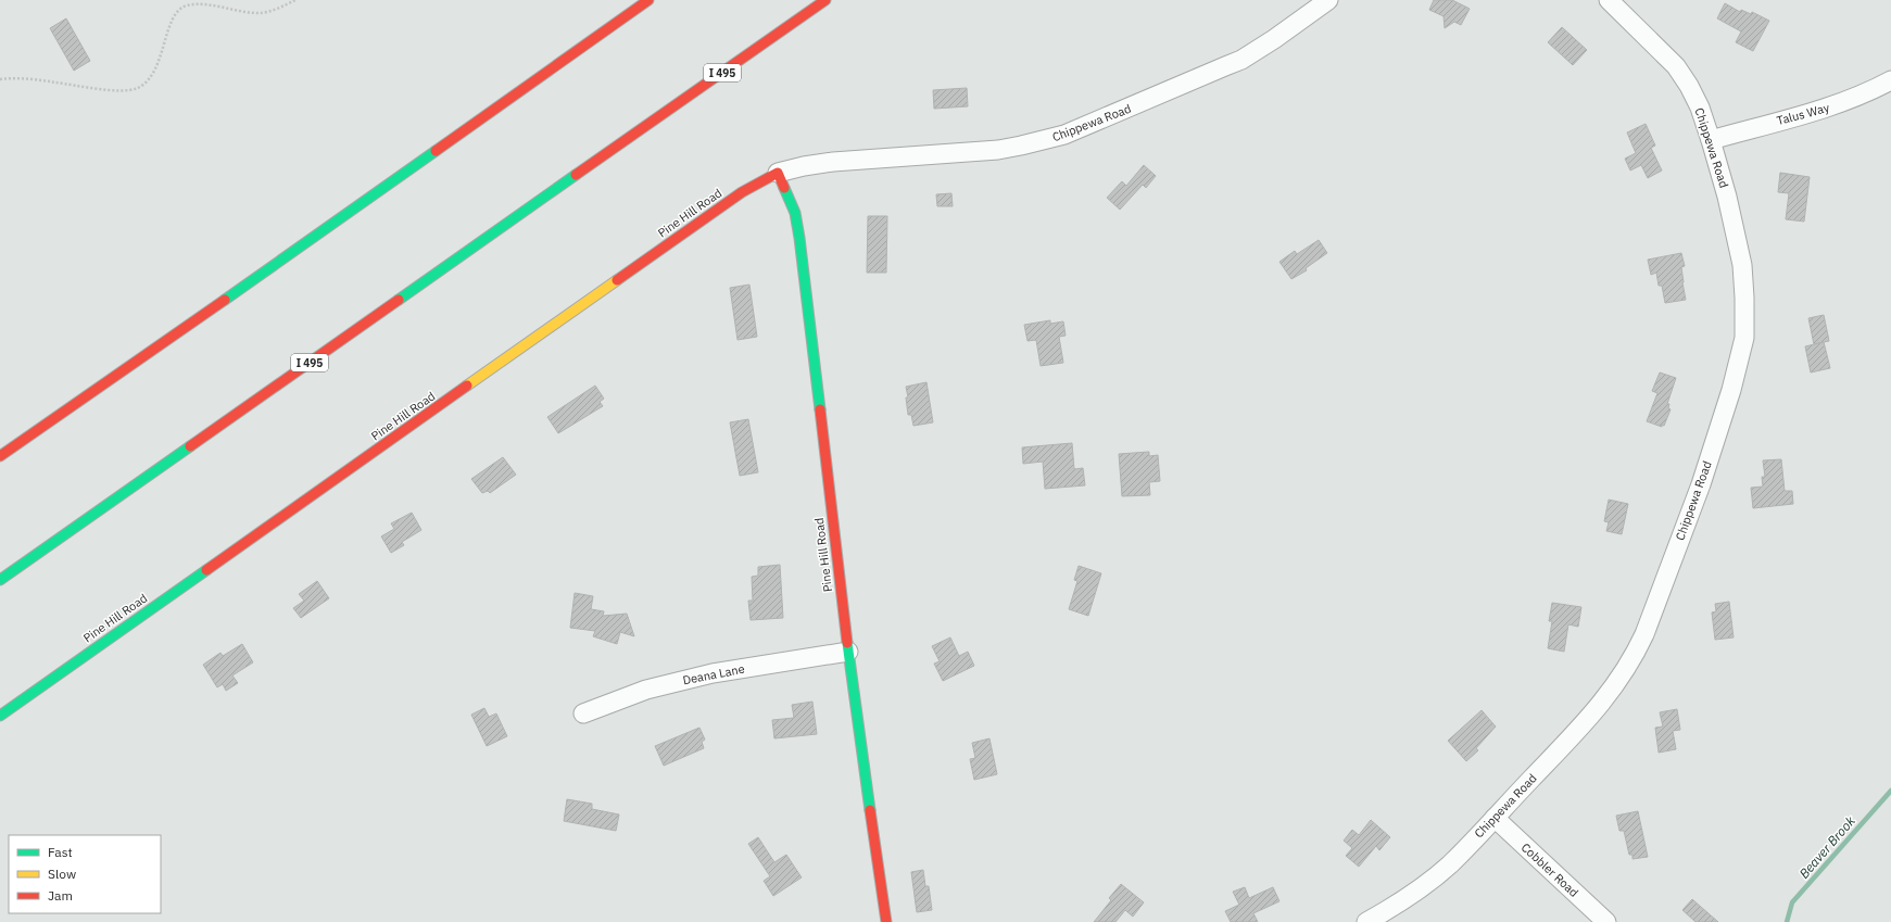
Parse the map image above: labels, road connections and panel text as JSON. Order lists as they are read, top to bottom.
{
  "streets": {
    "main road": ["I 495", "Pine Hill Road"],
    "street": [
      "Talus Way",
      "Chippewa Road",
      "Deana Lane",
      "Cobbler Road"
    ]
  },
  "crossings": [
    ["Talus Way", "Chippewa Road"],
    ["Chippewa Road", "Pine Hill Road"],
    ["Chippewa Road", "Cobbler Road"],
    ["Pine Hill Road", "Deana Lane"]
  ],
  "water": ["Beaver Brook"],
  "legend": ["Fast", "Slow", "Jam"]
}
